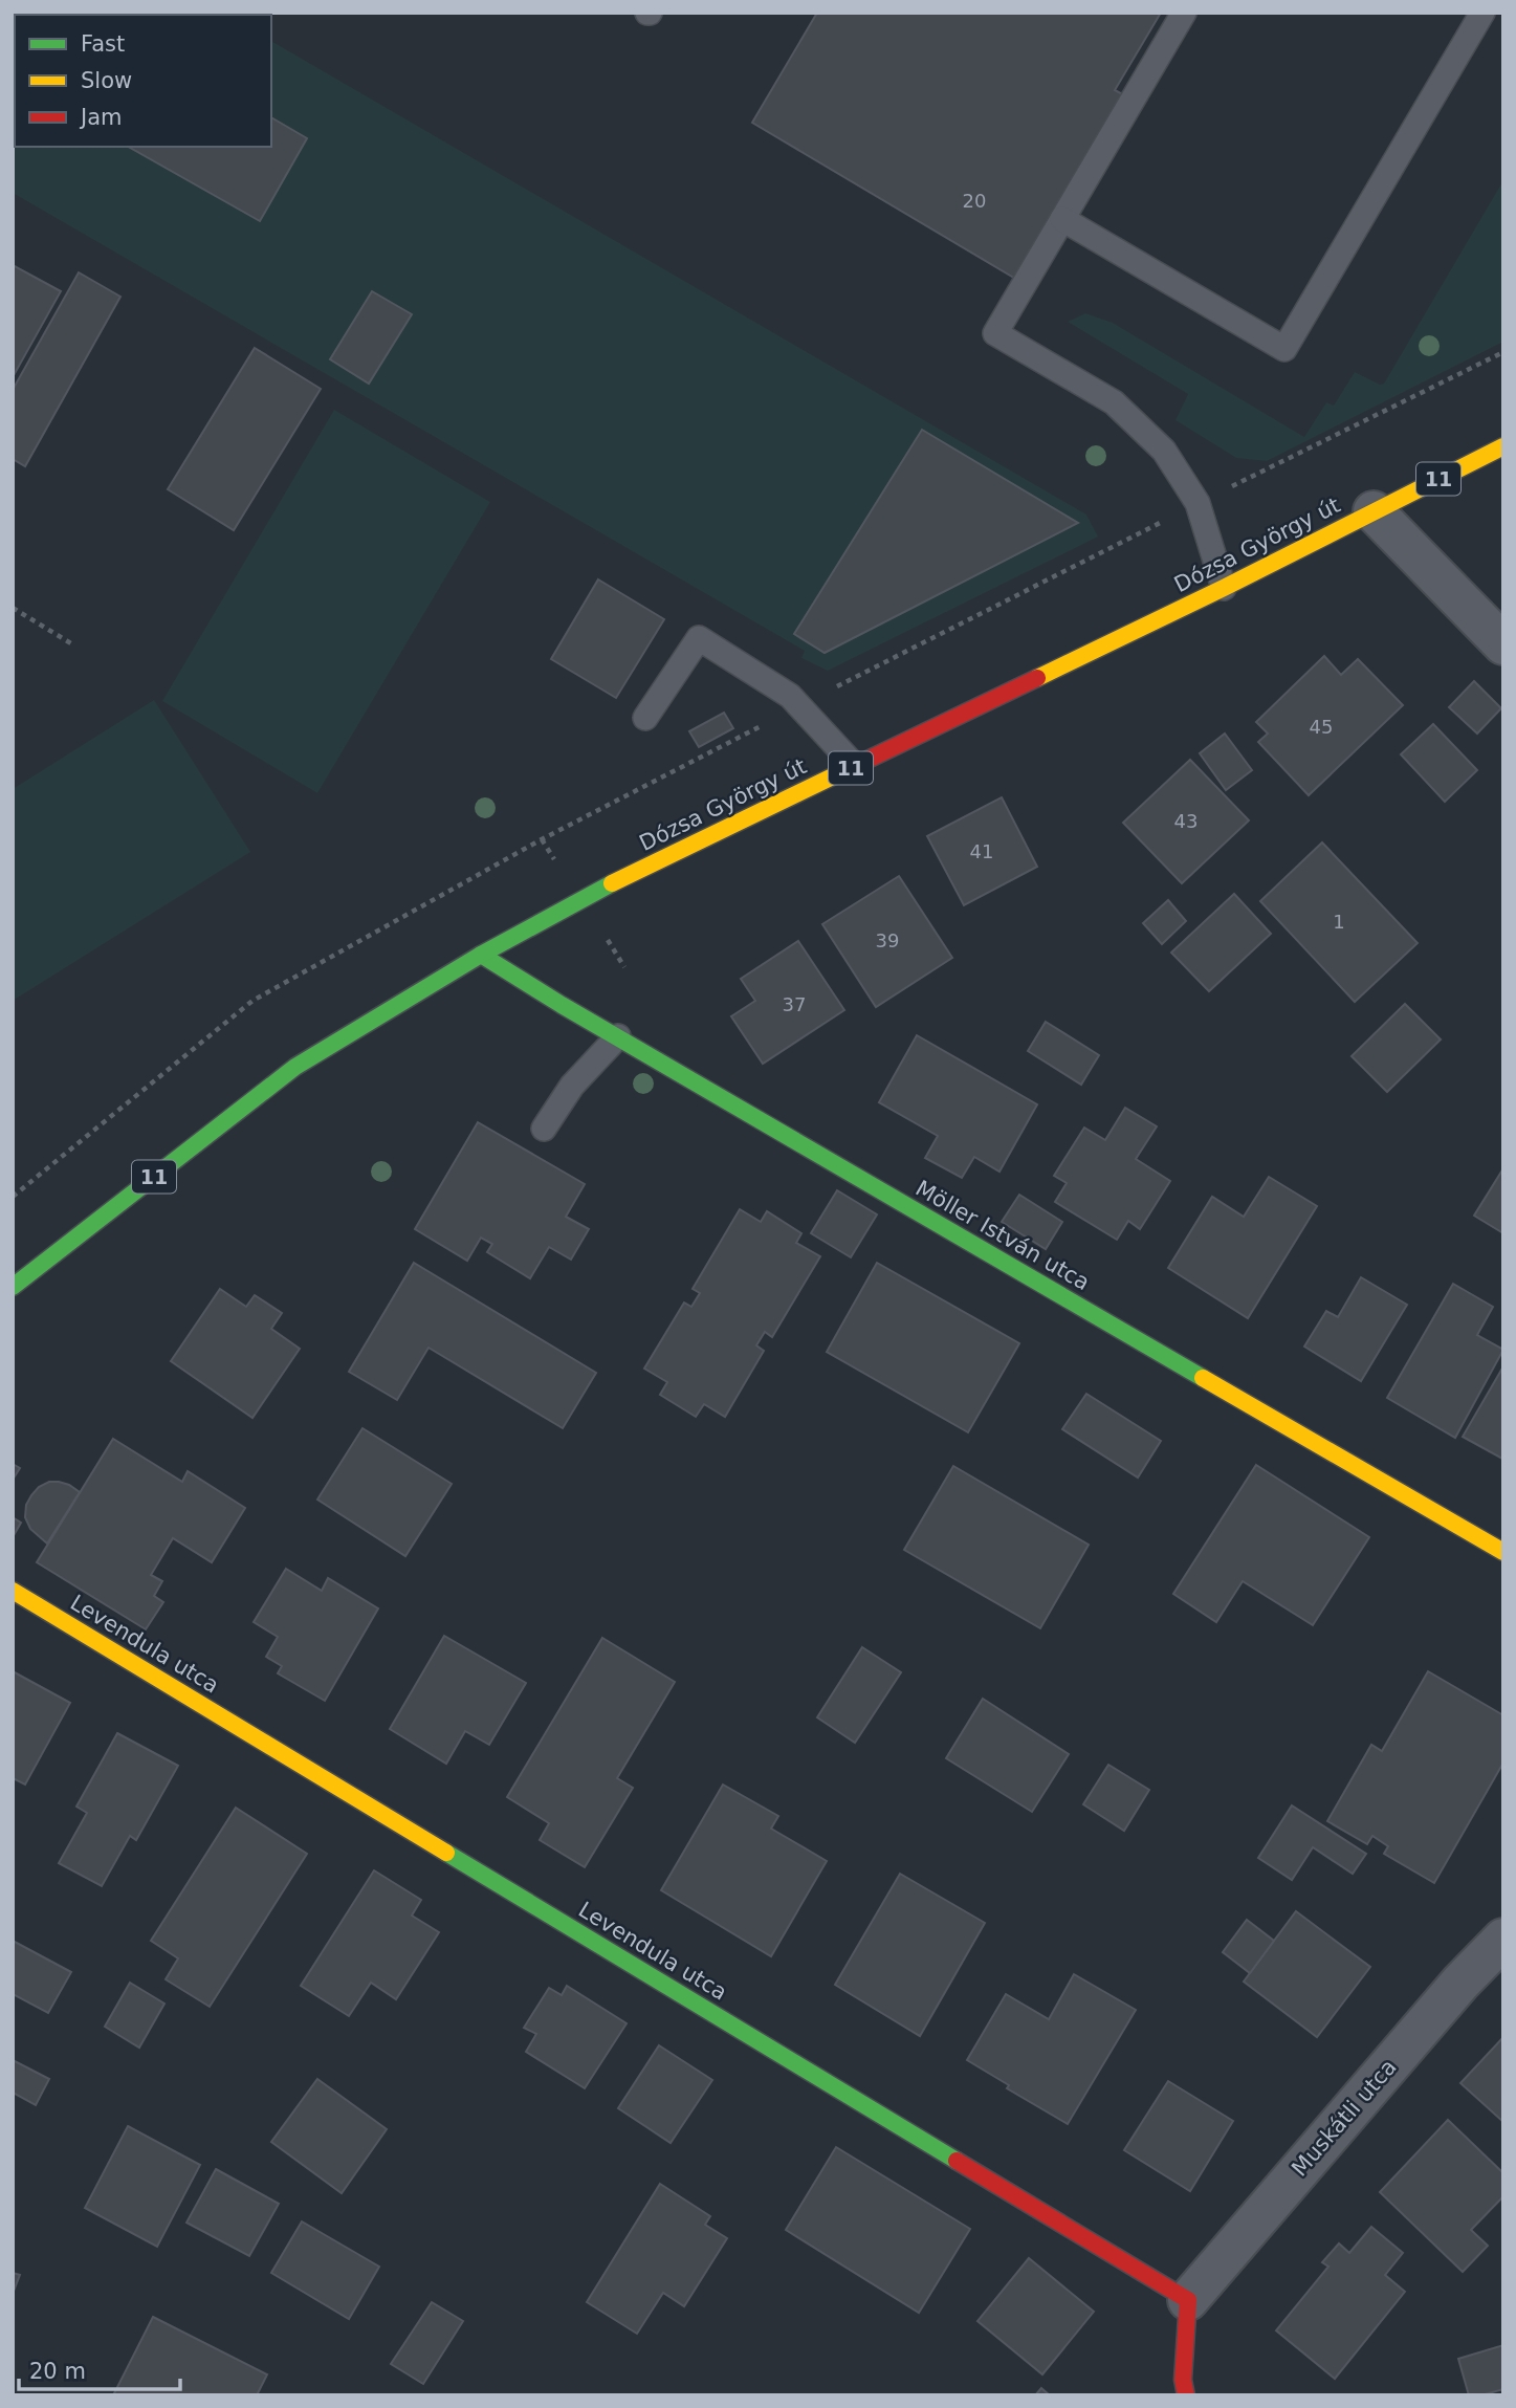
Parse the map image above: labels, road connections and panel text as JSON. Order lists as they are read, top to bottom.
{
  "streets": {
    "street": [
      "11",
      "Dózsa György út",
      "Möller István utca",
      "Levendula utca",
      "Muskátli utca"
    ]
  },
  "crossings": [
    ["Dózsa György út", "Möller István utca"],
    ["Levendula utca", "Muskátli utca"]
  ],
  "house_numbers": [
    "20",
    "45",
    "43",
    "41",
    "1",
    "39",
    "37"
  ],
  "legend": ["Fast", "Slow", "Jam"],
  "scale_bar": "20 m"
}
